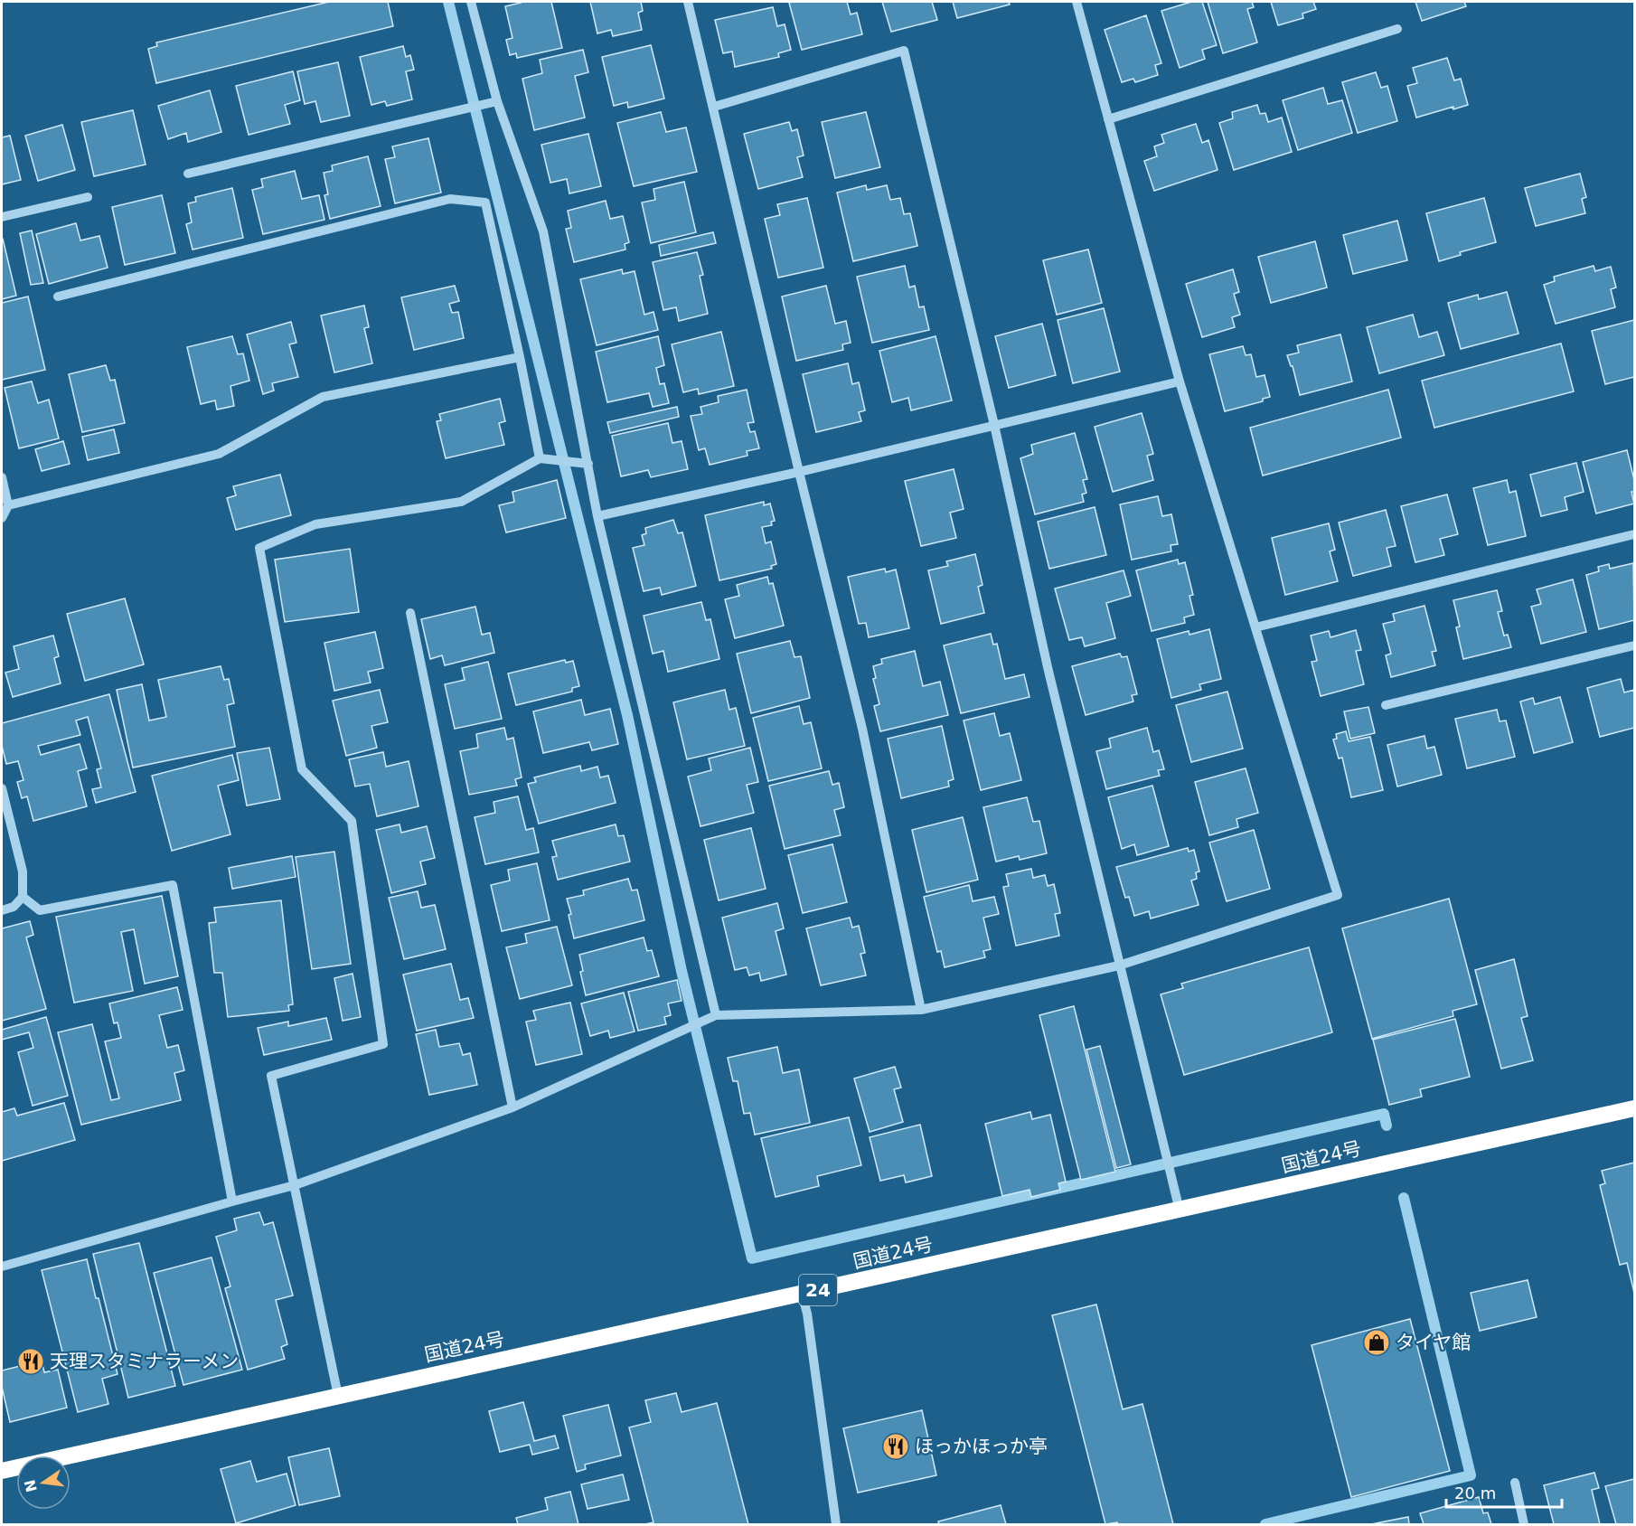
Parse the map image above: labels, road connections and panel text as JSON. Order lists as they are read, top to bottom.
{
  "streets": {
    "highway": ["国道24号", "24"]
  },
  "places": {
    "shop": ["タイヤ館"],
    "restaurant": ["天理スタミナラーメン", "ほっかほっか亭"]
  },
  "scale_bar": "20 m",
  "north": "left"
}
